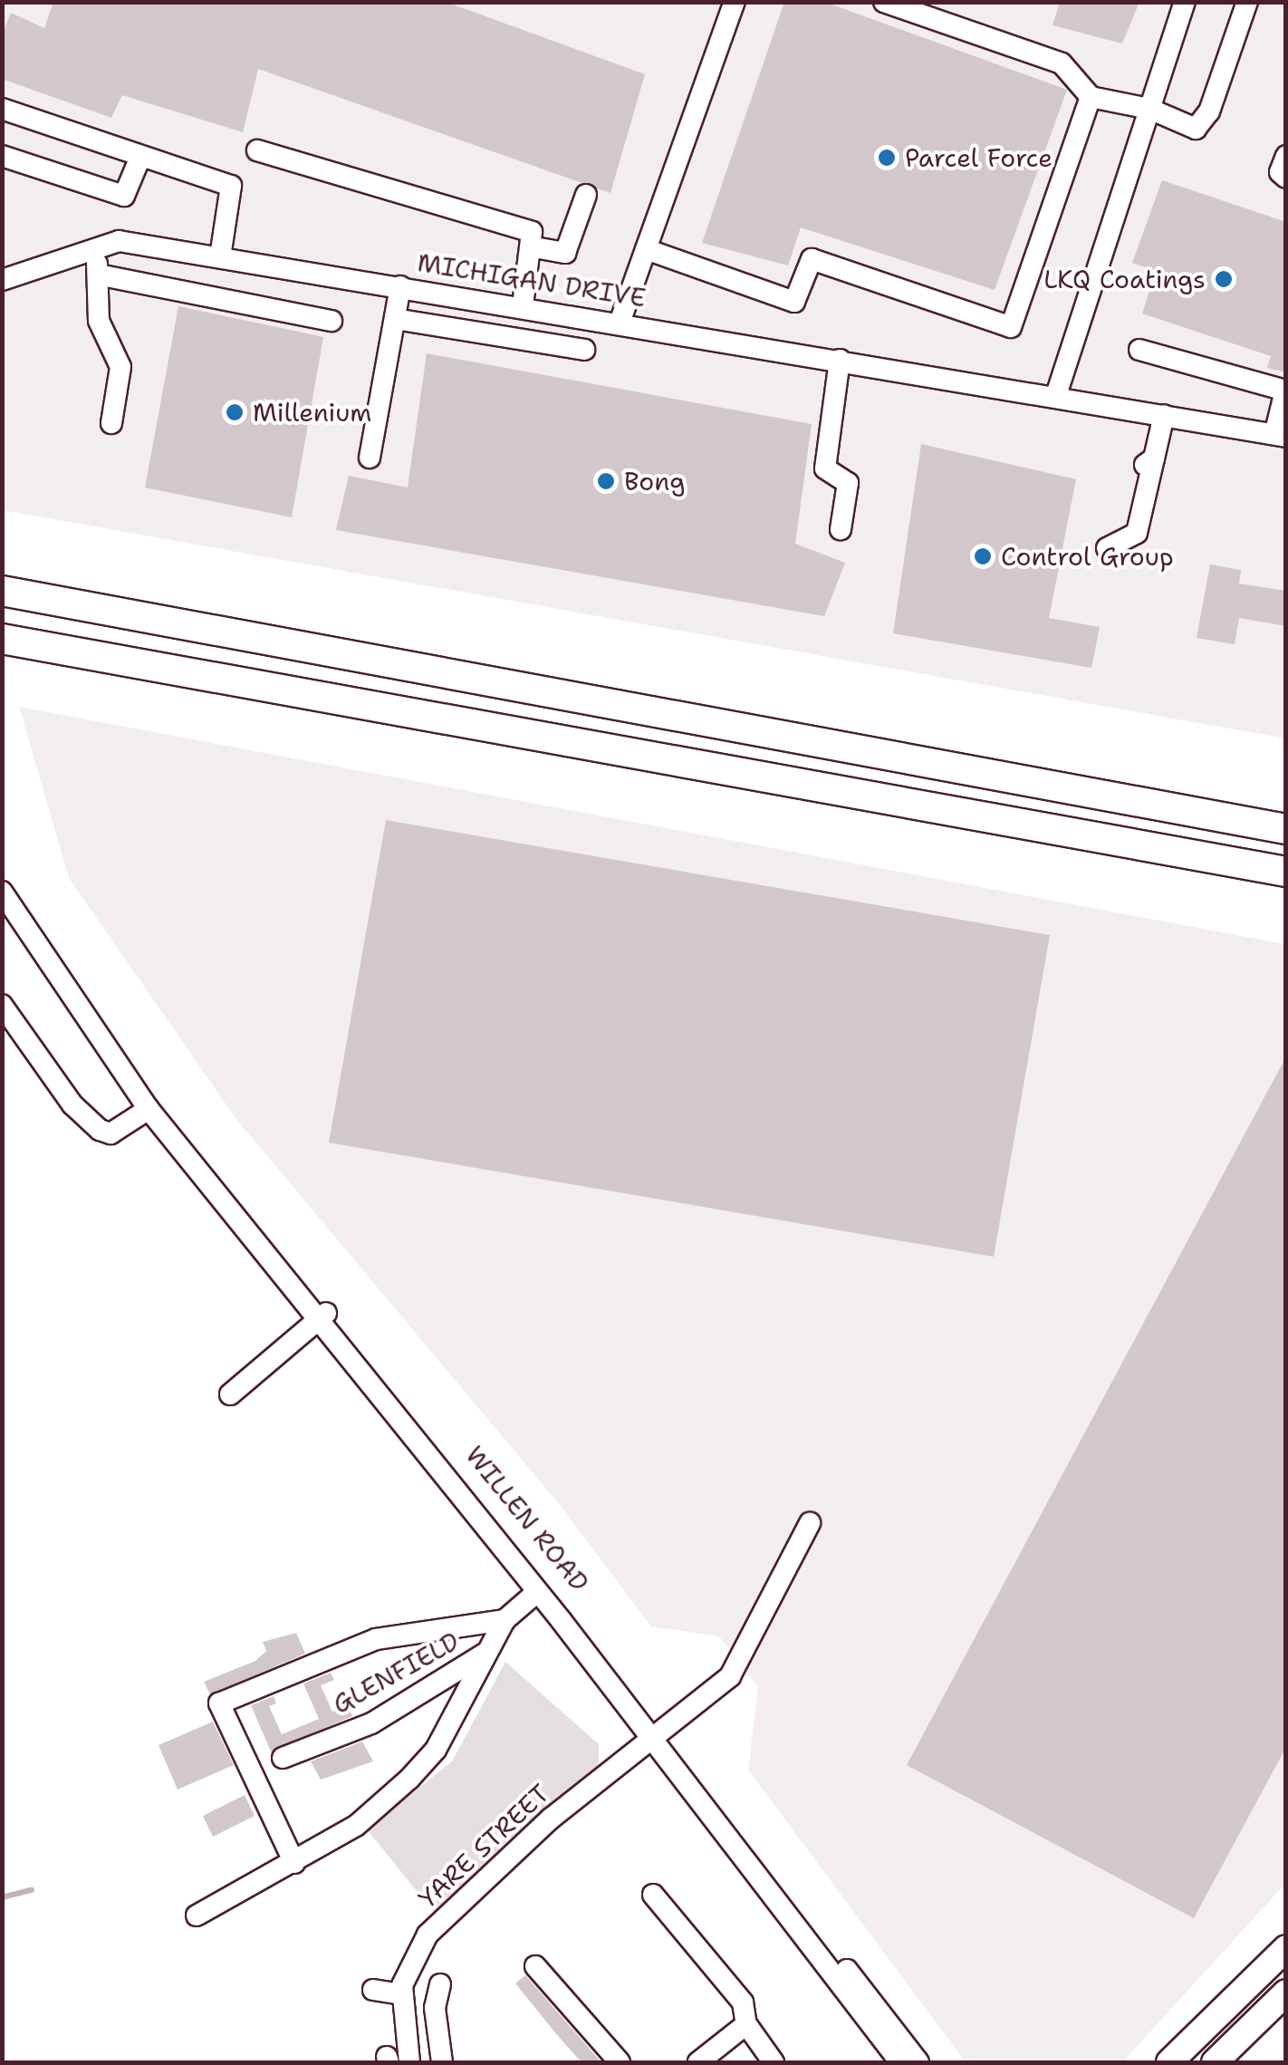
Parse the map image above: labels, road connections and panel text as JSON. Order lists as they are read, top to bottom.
{
  "streets": {
    "street": [
      "MICHIGAN DRIVE",
      "WILLEN ROAD",
      "GLENFIELD",
      "YARE STREET"
    ]
  },
  "crossings": [
    ["WILLEN ROAD", "YARE STREET"]
  ],
  "places": [
    "Parcel Force",
    "LKQ Coatings",
    "Millenium",
    "Bong",
    "Control Group"
  ]
}
